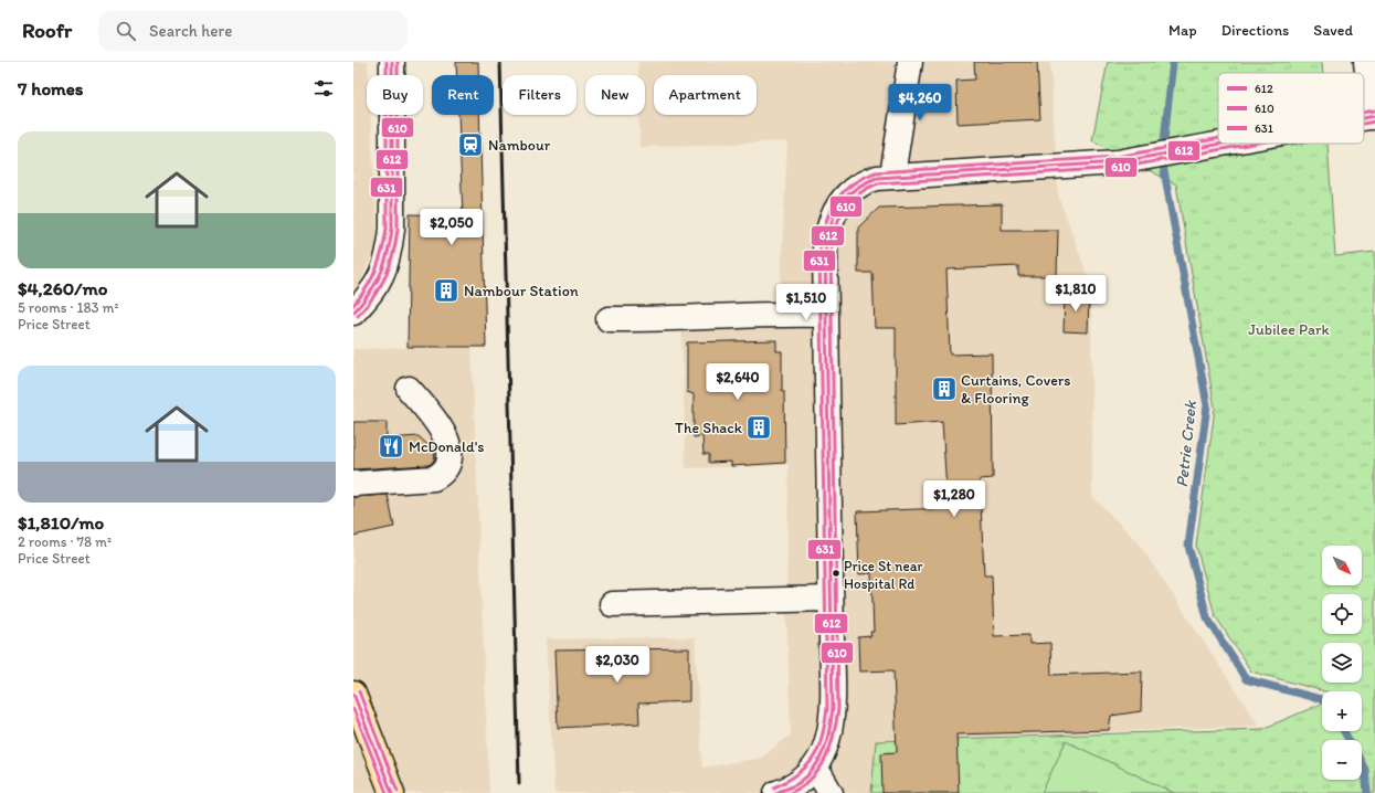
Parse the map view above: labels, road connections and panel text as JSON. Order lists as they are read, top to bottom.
{
  "water": ["Petrie Creek"],
  "parks": ["Jubilee Park"],
  "places": {
    "station": ["Nambour"],
    "building": ["Nambour Station", "Curtains, Covers & Flooring", "The Shack"],
    "restaurant": ["McDonald's"],
    "other": ["Price St near Hospital Rd"]
  },
  "lines": ["transit line 612", "transit line 610", "transit line 631"],
  "legend": ["612", "610", "631"],
  "north": "bottom right",
  "page": {
    "header": "Roofr",
    "search": "Search here",
    "nav": ["Map", "Directions", "Saved"],
    "heading": "7 homes",
    "chip": [
      "Buy",
      "Rent",
      "Filters",
      "New",
      "Apartment"
    ],
    "price": [
      "$4,260",
      "$2,050",
      "$1,810",
      "$1,510",
      "$2,640",
      "$1,280",
      "$2,030"
    ],
    "list": [
      {
        "name": "$4,260/mo",
        "note": "5 rooms · 183 m² · Price Street"
      },
      {
        "name": "$1,810/mo",
        "note": "2 rooms · 78 m² · Price Street"
      }
    ],
    "map_buttons": ["+", "−"]
  }
}
